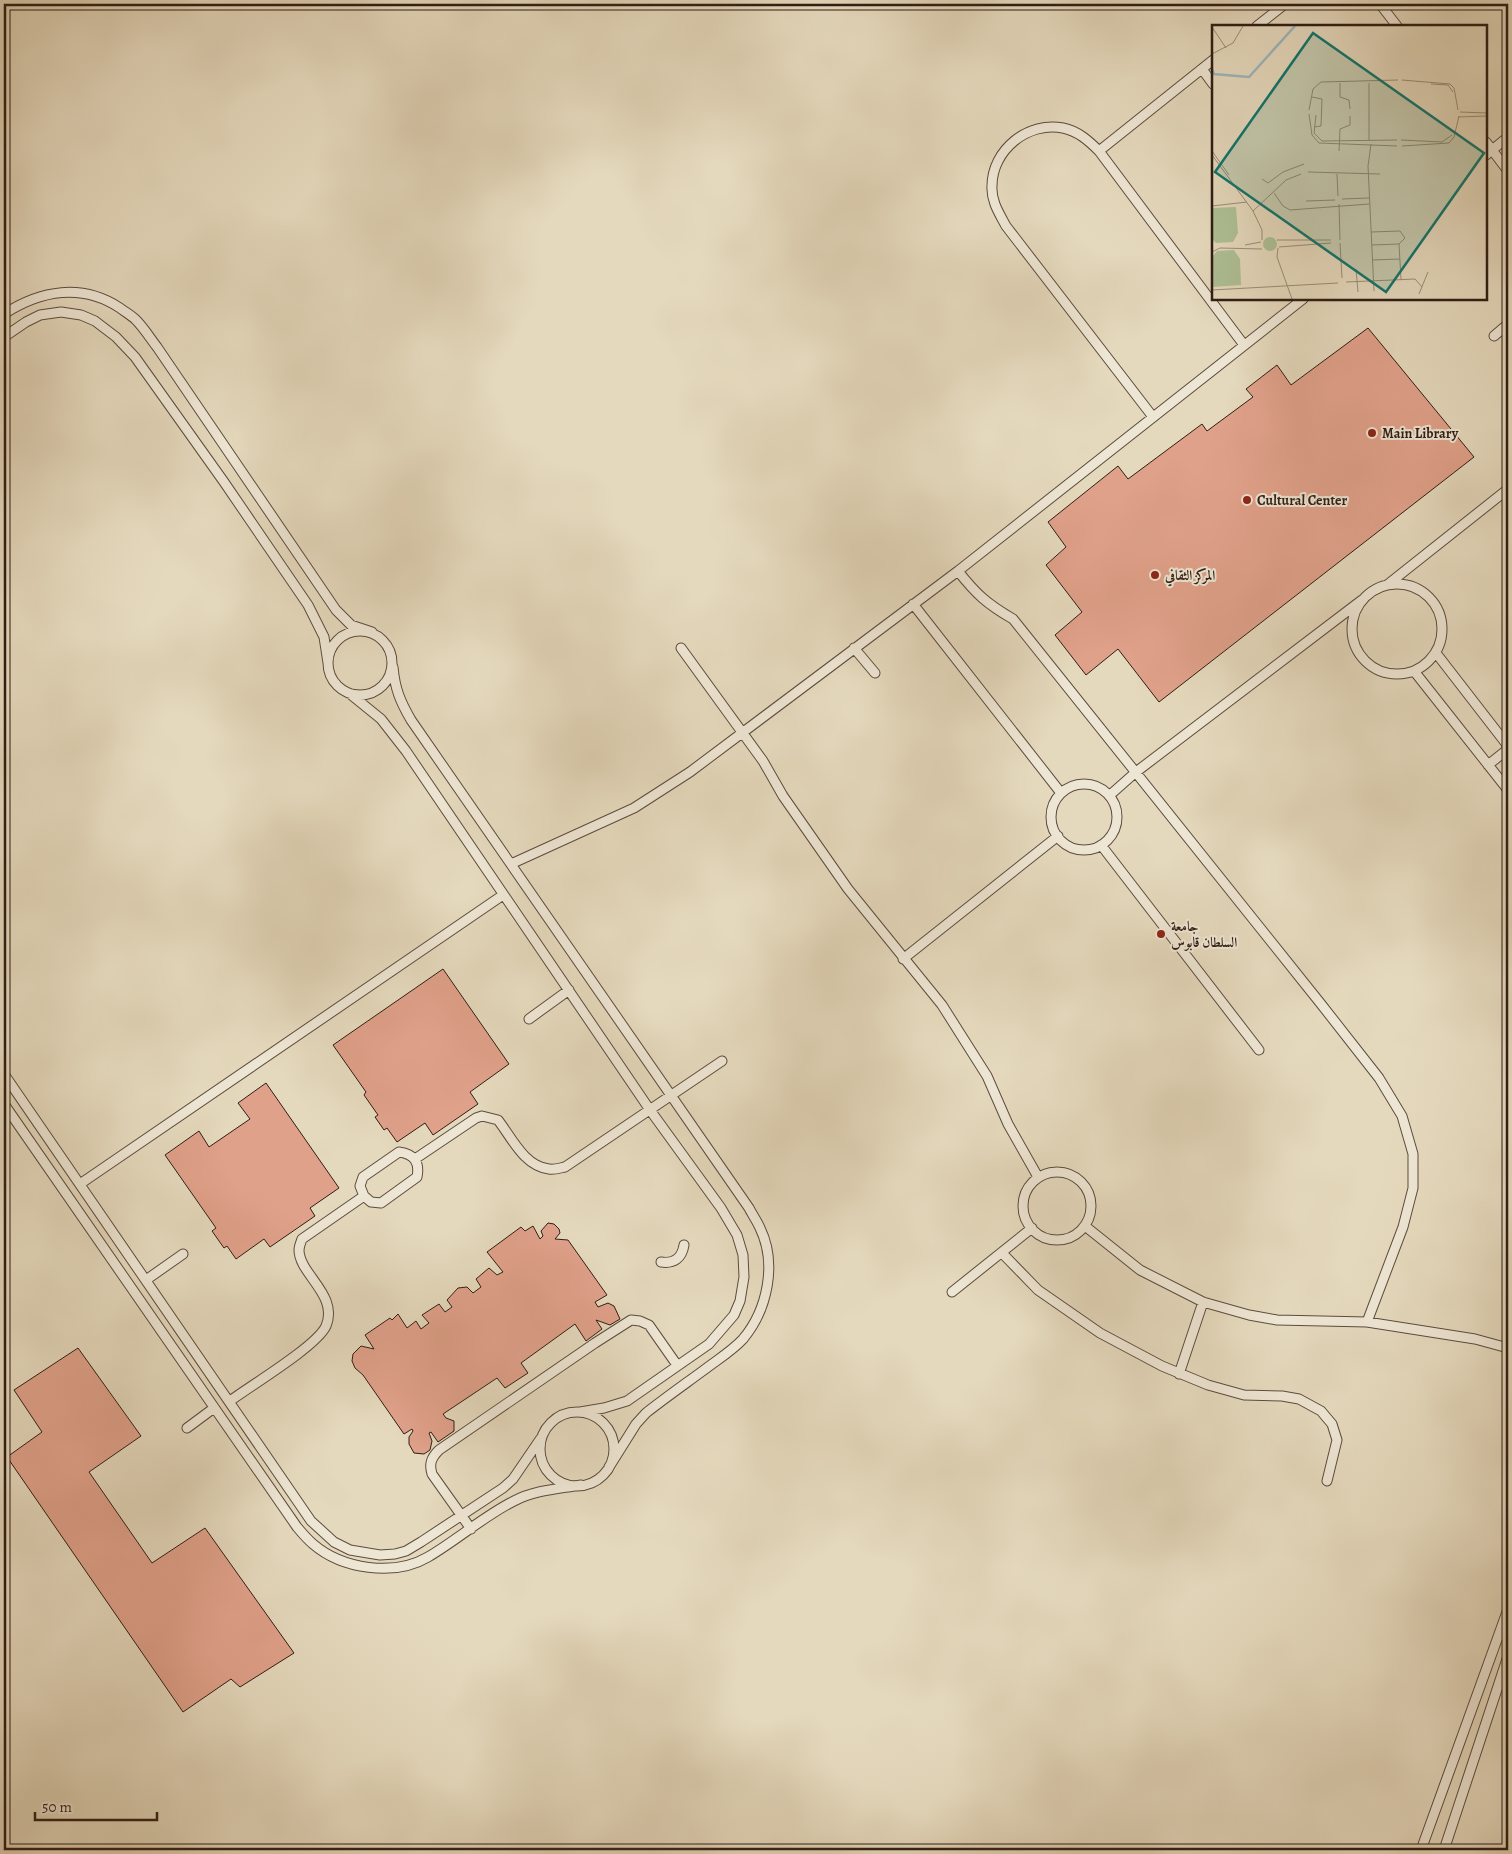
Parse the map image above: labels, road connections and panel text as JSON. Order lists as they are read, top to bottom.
{
  "places": [
    "Main Library",
    "Cultural Center",
    "المركز الثقافي",
    "جامعة السلطان قابوس"
  ],
  "scale_bar": "50 m"
}
